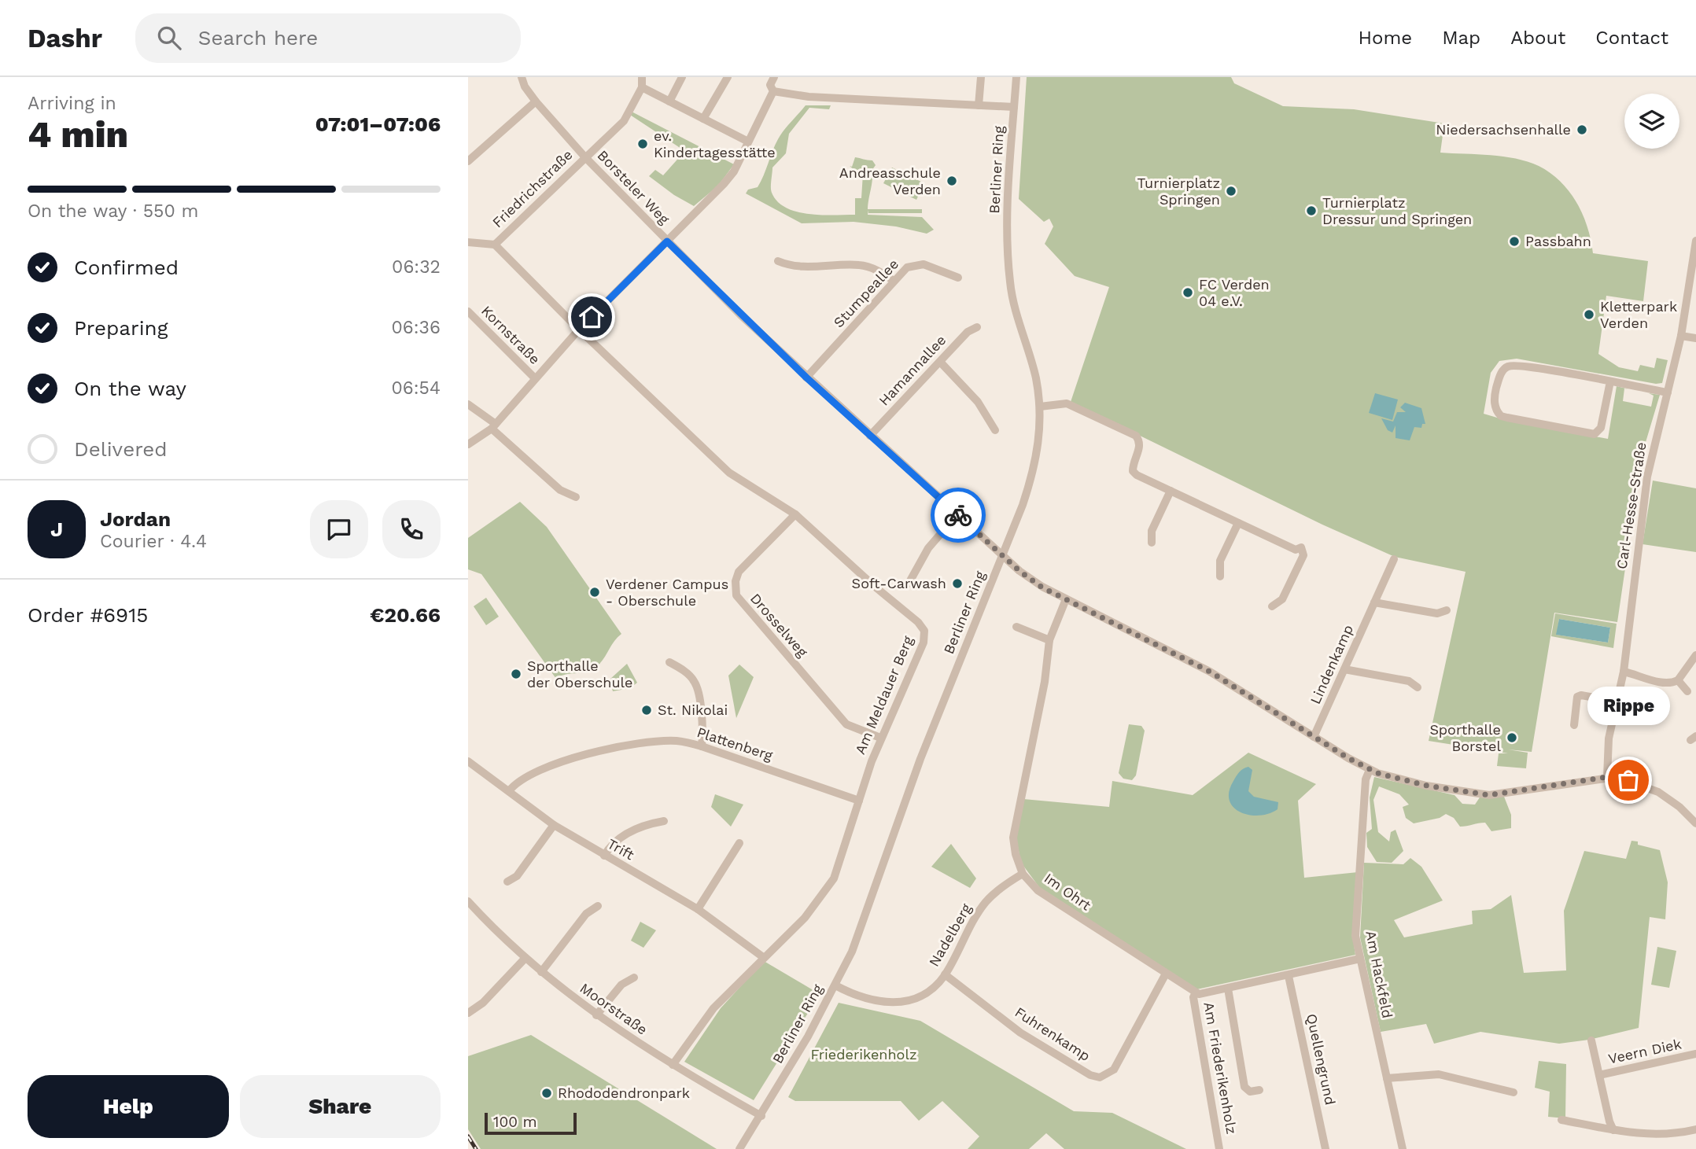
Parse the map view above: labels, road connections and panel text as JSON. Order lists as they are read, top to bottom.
{
  "streets": {
    "street": [
      "Berliner Ring",
      "Borsteler Weg",
      "Friedrichstraße",
      "Stumpeallee",
      "Kornstraße",
      "Hamannallee",
      "Carl-Hesse-Straße",
      "Drosselweg",
      "Lindenkamp",
      "Am Meldauer Berg",
      "Plattenberg",
      "Trift",
      "Im Ohrt",
      "Nadelberg",
      "Am Hackfeld",
      "Moorstraße",
      "Fuhrenkamp",
      "Veern Diek",
      "Quellengrund",
      "Am Friederikenholz"
    ]
  },
  "crossings": [
    ["Berliner Ring", "Borsteler Weg"],
    ["Berliner Ring", "Nadelberg"],
    ["Berliner Ring", "Moorstraße"],
    ["Borsteler Weg", "Friedrichstraße"],
    ["Borsteler Weg", "Stumpeallee"],
    ["Borsteler Weg", "Hamannallee"],
    ["Borsteler Weg", "Carl-Hesse-Straße"],
    ["Borsteler Weg", "Lindenkamp"],
    ["Borsteler Weg", "Im Ohrt"],
    ["Borsteler Weg", "Am Hackfeld"],
    ["Friedrichstraße", "Am Meldauer Berg"],
    ["Drosselweg", "Am Meldauer Berg"],
    ["Am Meldauer Berg", "Plattenberg"],
    ["Am Meldauer Berg", "Trift"],
    ["Am Meldauer Berg", "Moorstraße"],
    ["Plattenberg", "Trift"],
    ["Im Ohrt", "Nadelberg"],
    ["Im Ohrt", "Fuhrenkamp"],
    ["Im Ohrt", "Am Friederikenholz"],
    ["Nadelberg", "Fuhrenkamp"]
  ],
  "parks": ["Friederikenholz"],
  "places": [
    "Niedersachsenhalle",
    "ev. Kindertagesstätte",
    "Andreasschule Verden",
    "Turnierplatz Springen",
    "Turnierplatz Dressur und Springen",
    "Passbahn",
    "FC Verden 04 e.V.",
    "Kletterpark Verden",
    "Soft-Carwash",
    "Verdener Campus - Oberschule",
    "Sporthalle der Oberschule",
    "St. Nikolai",
    "Sporthalle Borstel",
    "Rippe",
    "Rhododendronpark"
  ],
  "scale_bar": "100 m",
  "page": {
    "header": "Dashr",
    "search": "Search here",
    "nav": [
      "Home",
      "Map",
      "About",
      "Contact"
    ],
    "heading": ["4 min", "Arriving in", "07:01–07:06"],
    "panel": [
      "Jordan",
      "Courier · 4.4",
      "Order #6915",
      "€20.66"
    ],
    "bar": "On the way · 550 m",
    "list": [
      ["Confirmed", "06:32"],
      ["Preparing", "06:36"],
      ["On the way", "06:54"],
      "Delivered"
    ],
    "round": "J",
    "bubble": "Rippe",
    "buttons": ["Help", "Share"],
    "scale": "100 m"
  }
}
